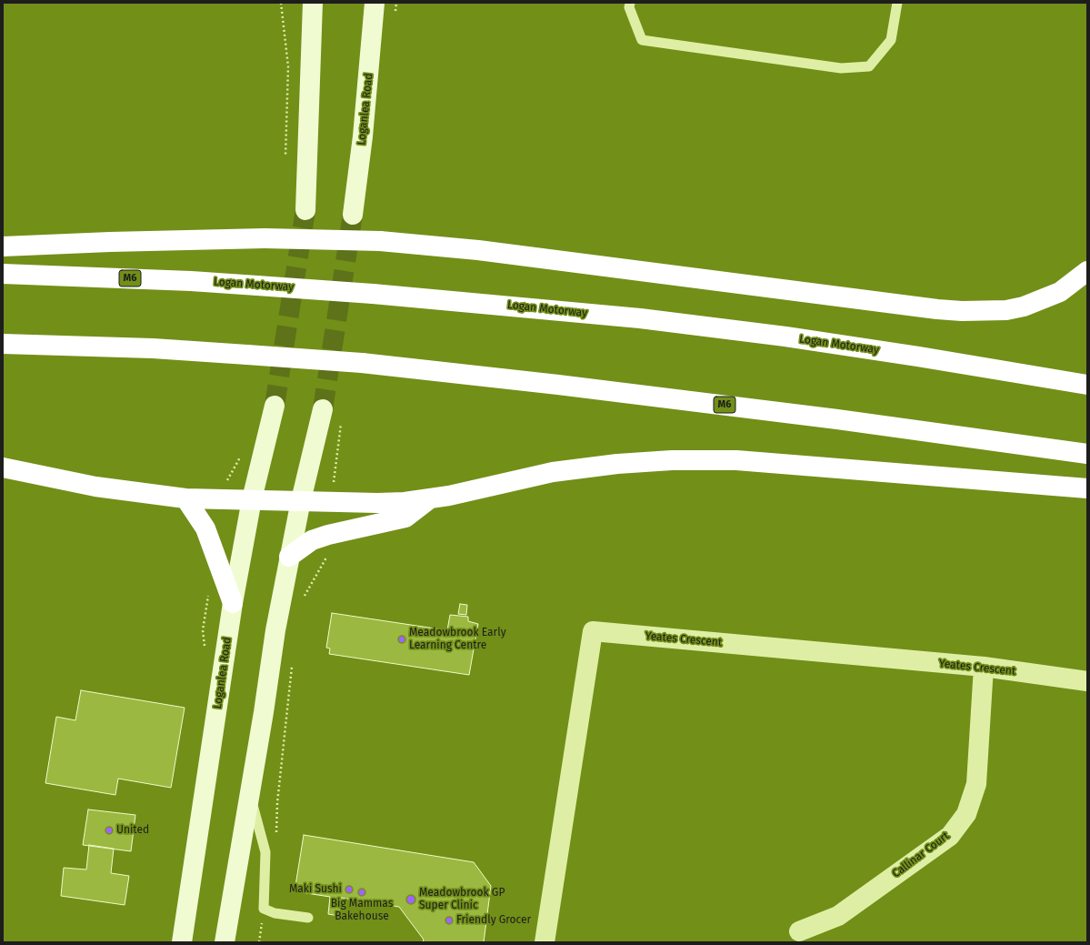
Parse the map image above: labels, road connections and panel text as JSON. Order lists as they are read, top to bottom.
{
  "streets": {
    "highway": ["M6", "Logan Motorway"],
    "main road": ["Loganlea Road"],
    "street": ["Yeates Crescent", "Callinar Court"]
  },
  "crossings": [
    ["Yeates Crescent", "Callinar Court"]
  ],
  "places": [
    "Meadowbrook Early Learning Centre",
    "United",
    "Maki Sushi",
    "Big Mammas Bakehouse",
    "Meadowbrook GP Super Clinic",
    "Friendly Grocer"
  ]
}
